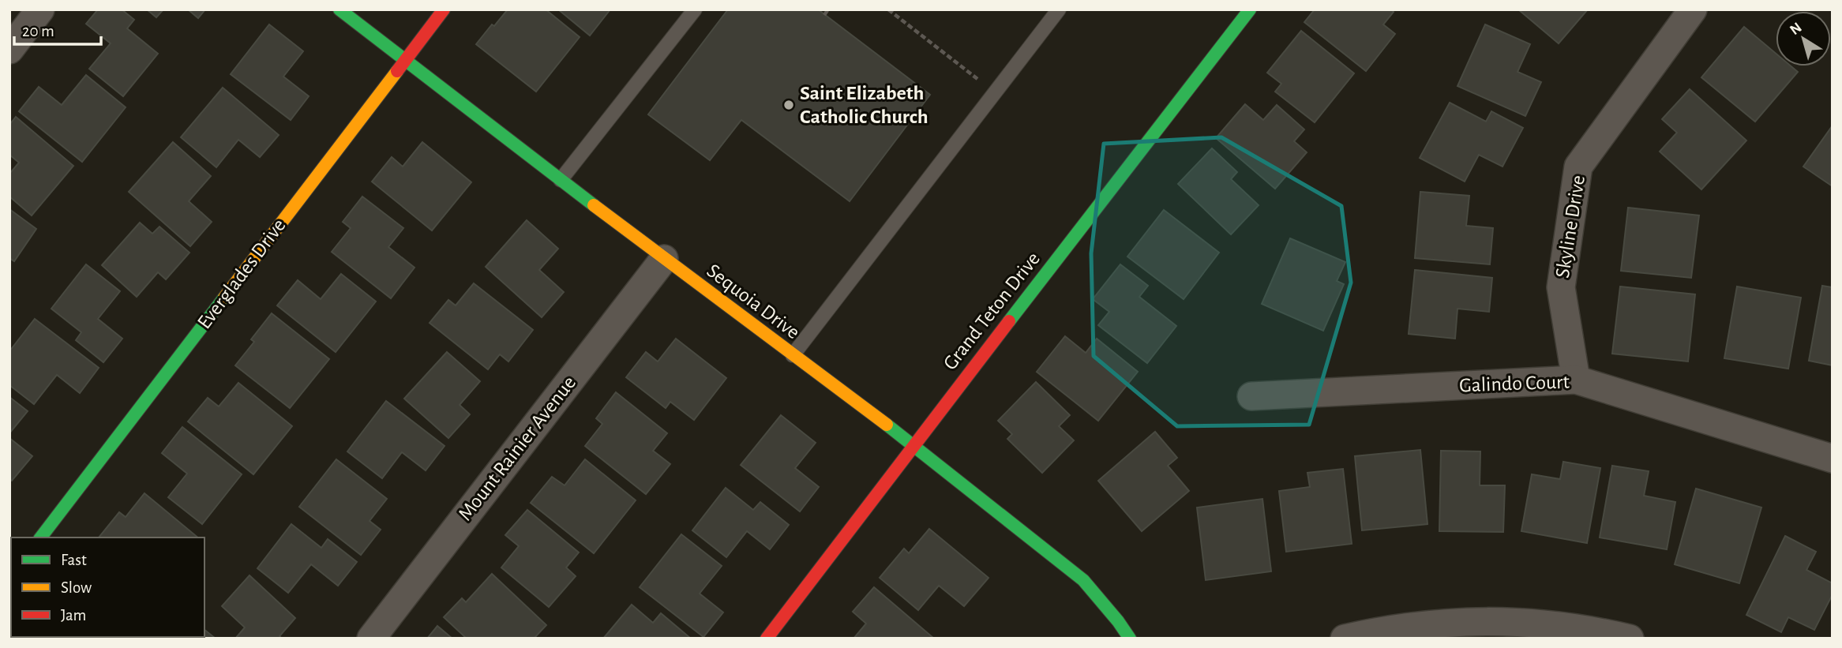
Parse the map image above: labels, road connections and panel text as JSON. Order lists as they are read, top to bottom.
{
  "streets": {
    "street": [
      "Skyline Drive",
      "Everglades Drive",
      "Sequoia Drive",
      "Grand Teton Drive",
      "Galindo Court",
      "Mount Rainier Avenue"
    ]
  },
  "crossings": [
    ["Skyline Drive", "Galindo Court"],
    ["Everglades Drive", "Sequoia Drive"],
    ["Sequoia Drive", "Grand Teton Drive"],
    ["Sequoia Drive", "Mount Rainier Avenue"]
  ],
  "places": ["Saint Elizabeth Catholic Church"],
  "legend": ["Fast", "Slow", "Jam"],
  "scale_bar": "20 m",
  "north": "top left"
}
